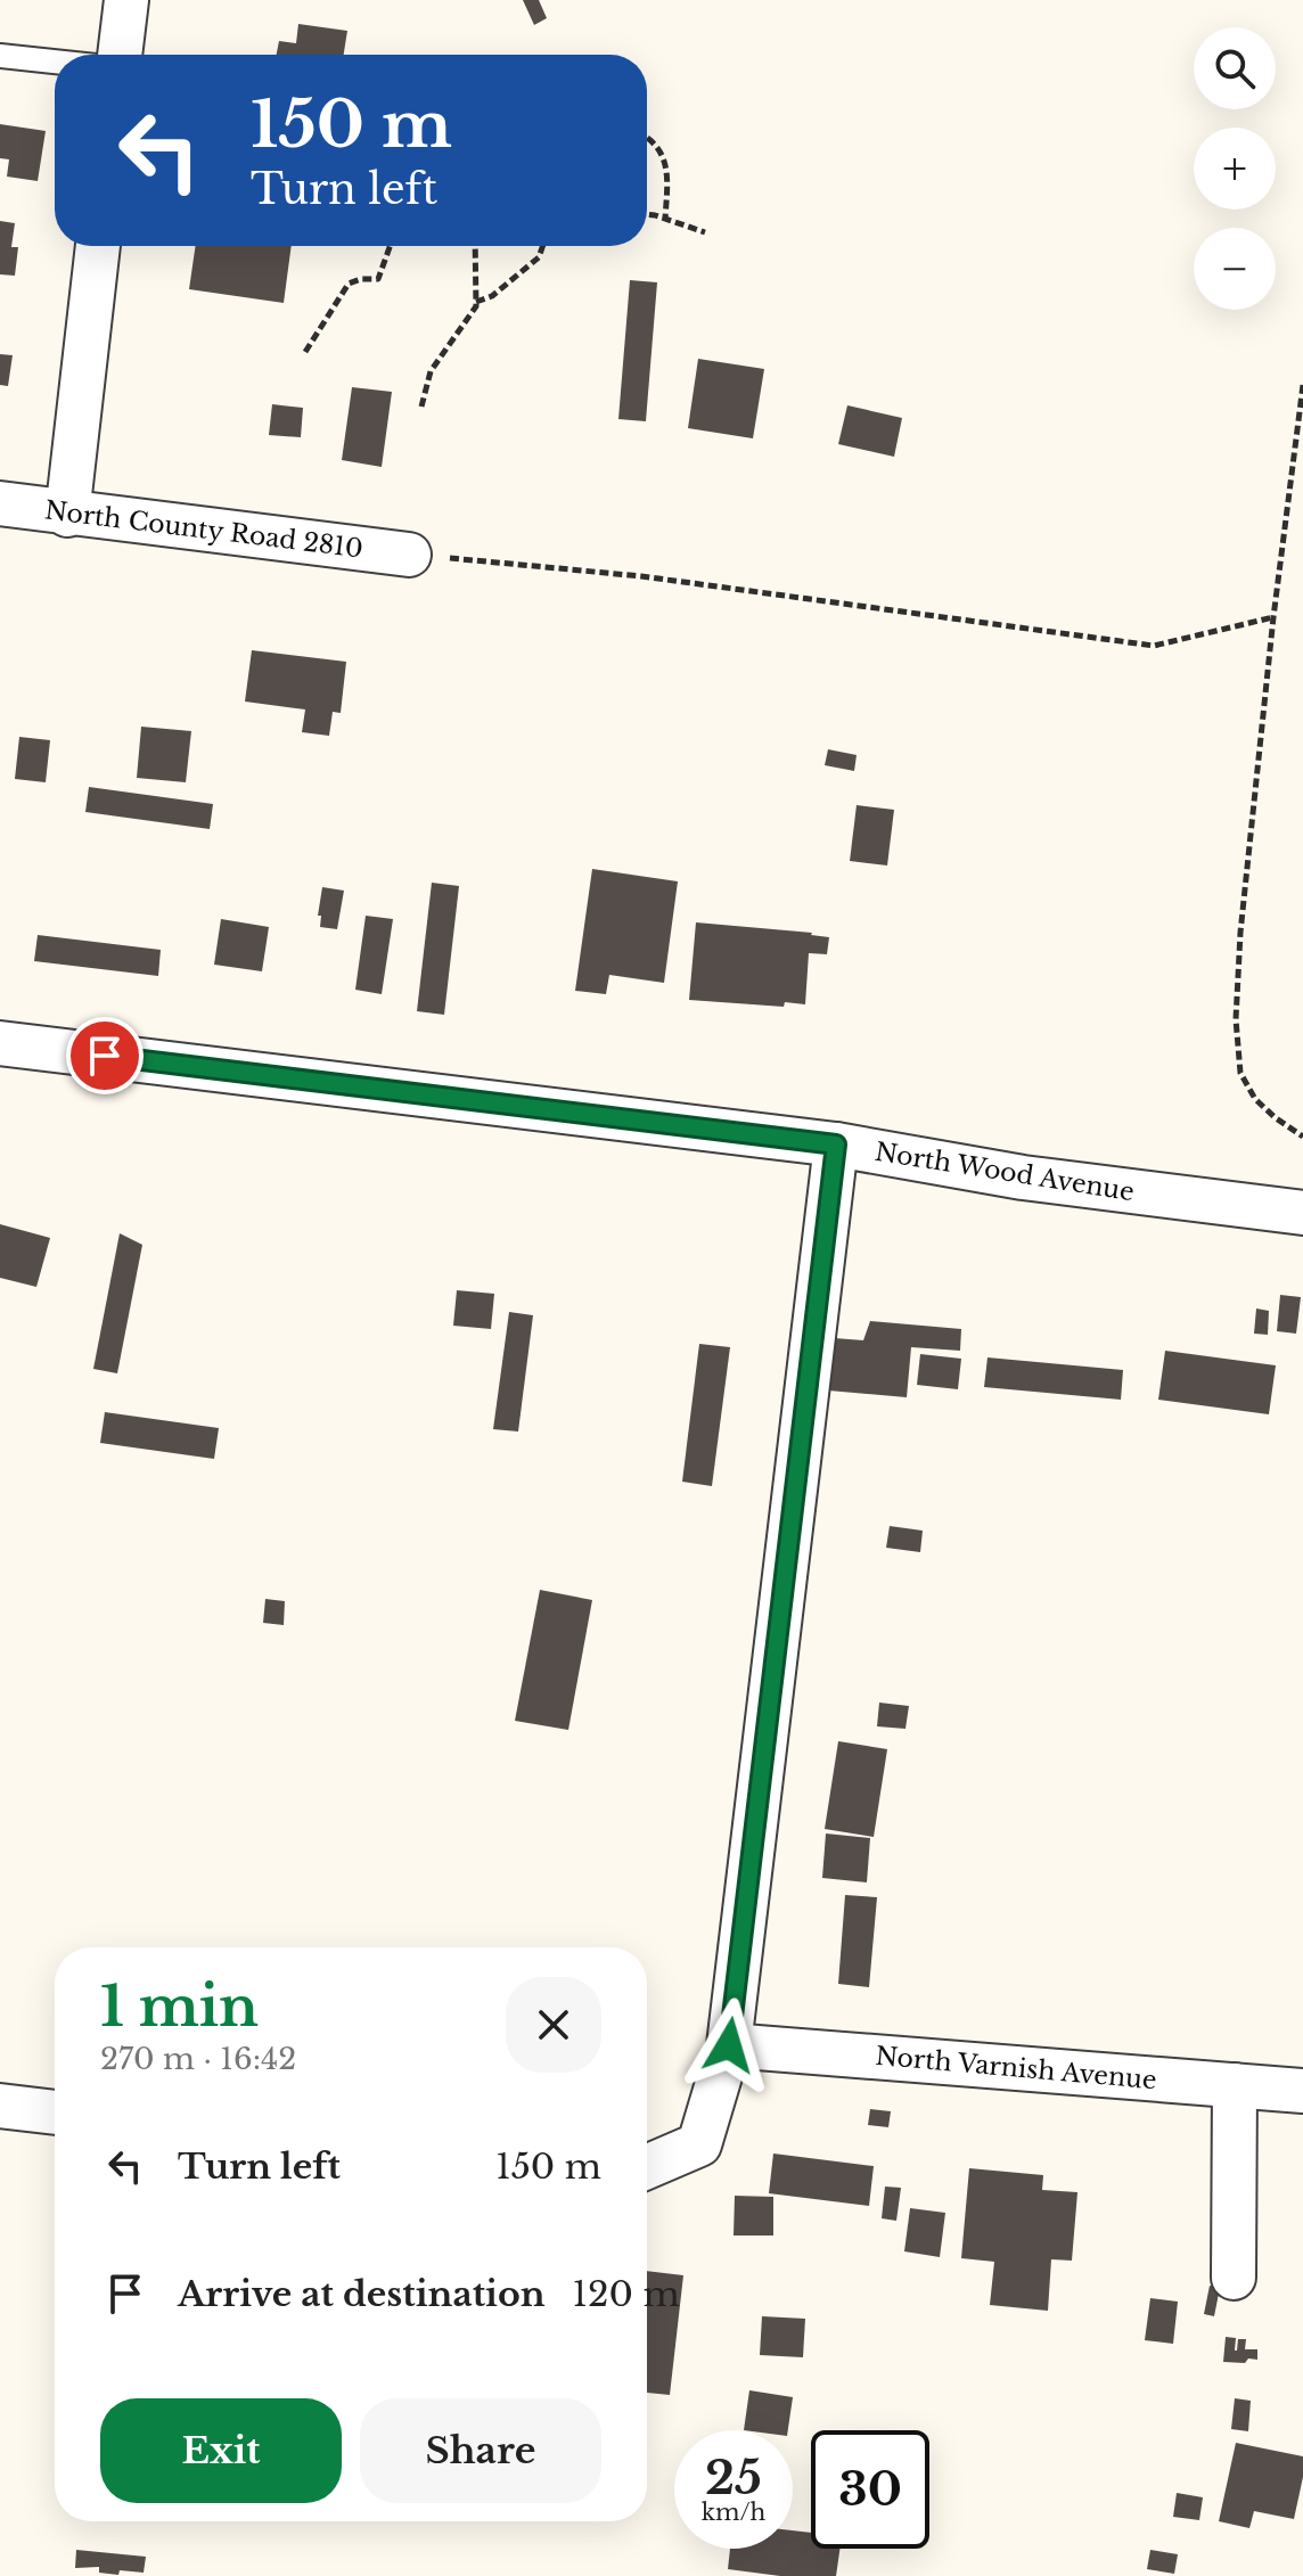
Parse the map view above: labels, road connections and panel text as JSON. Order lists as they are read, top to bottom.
{
  "streets": {
    "street": ["North County Road 2810", "North Wood Avenue", "North Varnish Avenue"]
  },
  "page": {
    "map_buttons": ["+", "−"],
    "turn": ["150 m", "Turn left"],
    "heading": ["1 min", "270 m · 16:42"],
    "list": [
      {
        "name": "Turn left",
        "value": "150 m"
      },
      {
        "name": "Arrive at destination",
        "value": "120 m"
      }
    ],
    "buttons": ["Exit", "Share"],
    "speed": "25 km/h",
    "limit": "30"
  }
}
